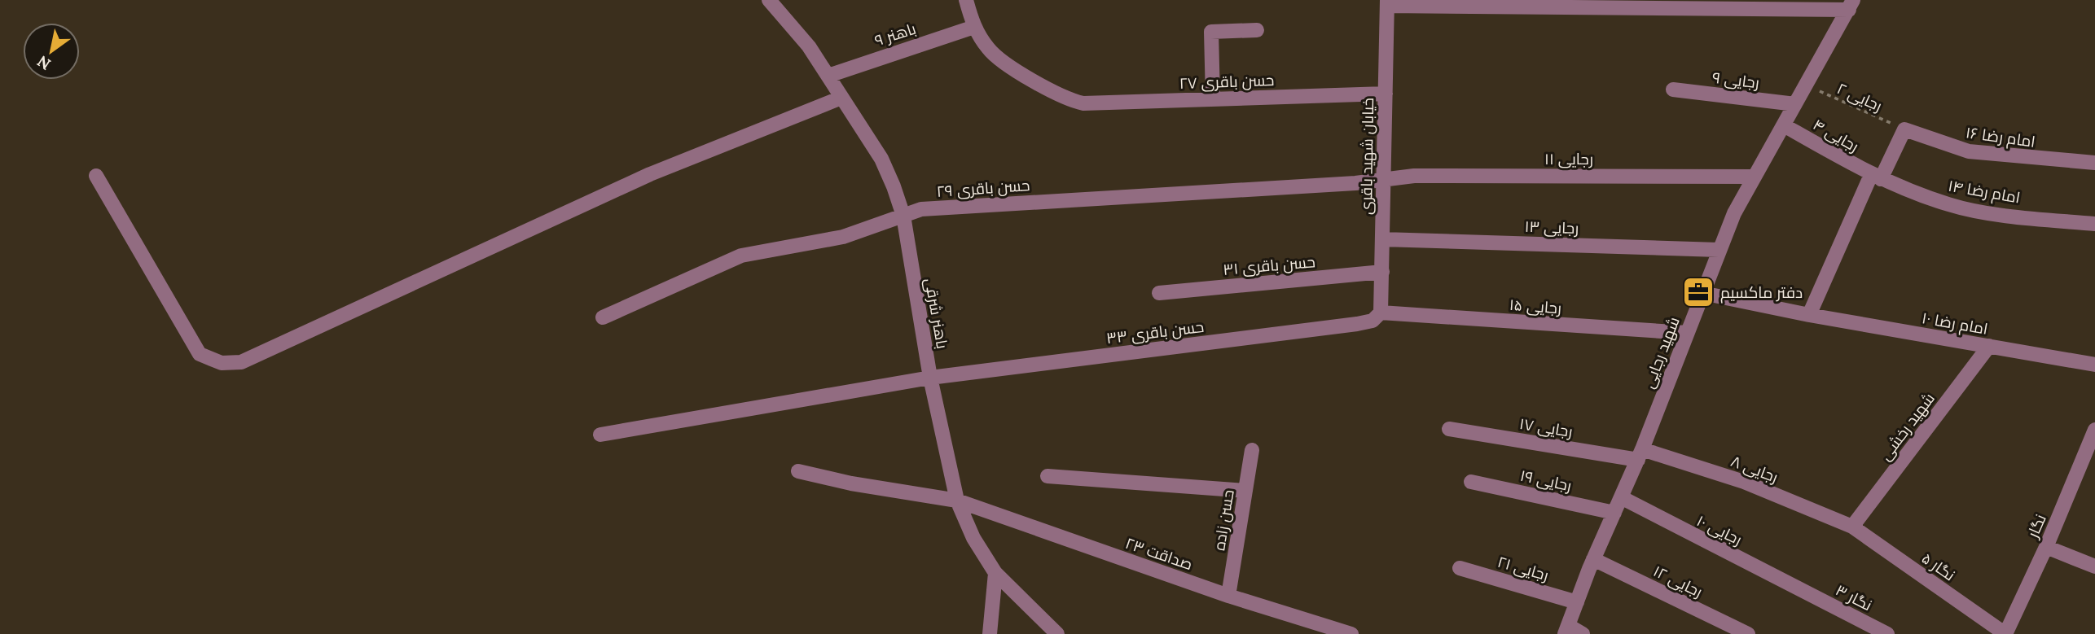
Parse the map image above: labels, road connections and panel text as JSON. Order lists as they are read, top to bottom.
{
  "streets": {
    "street": [
      "باهنر ۹",
      "رجایی ۹",
      "حسن باقری ۲۷",
      "رجایی ۴",
      "امام رضا ۱۶",
      "خیابان شهید باقری",
      "رجایی ۱۱",
      "حسن باقری ۲۹",
      "امام رضا ۱۴",
      "رجایی ۱۳",
      "حسن باقری ۳۱",
      "رجایی ۱۵",
      "باهنر شرقی",
      "امام رضا ۱۰",
      "حسن باقری ۳۳",
      "شهید رجایی",
      "شهید رخشی",
      "رجایی ۱۷",
      "رجایی ۸",
      "رجایی ۱۹",
      "حسن زاده",
      "نگار",
      "رجایی ۱۰",
      "صداقت ۲۳",
      "نگار ۵",
      "رجایی ۲۱",
      "رجایی ۱۲",
      "نگار ۳"
    ],
    "path": ["رجایی ۲"]
  },
  "crossings": [
    ["باهنر ۹", "حسن باقری ۲۷"],
    ["باهنر ۹", "باهنر شرقی"],
    ["رجایی ۹", "شهید رجایی"],
    ["حسن باقری ۲۷", "خیابان شهید باقری"],
    ["رجایی ۲", "امام رضا ۱۶"],
    ["رجایی ۲", "شهید رجایی"],
    ["رجایی ۴", "امام رضا ۱۴"],
    ["رجایی ۴", "شهید رجایی"],
    ["خیابان شهید باقری", "رجایی ۱۱"],
    ["خیابان شهید باقری", "حسن باقری ۲۹"],
    ["خیابان شهید باقری", "رجایی ۱۳"],
    ["خیابان شهید باقری", "حسن باقری ۳۱"],
    ["خیابان شهید باقری", "رجایی ۱۵"],
    ["خیابان شهید باقری", "حسن باقری ۳۳"],
    ["رجایی ۱۱", "حسن باقری ۲۹"],
    ["رجایی ۱۱", "شهید رجایی"],
    ["حسن باقری ۲۹", "باهنر شرقی"],
    ["رجایی ۱۳", "شهید رجایی"],
    ["رجایی ۱۵", "حسن باقری ۳۳"],
    ["رجایی ۱۵", "شهید رجایی"],
    ["باهنر شرقی", "حسن باقری ۳۳"],
    ["باهنر شرقی", "صداقت ۲۳"],
    ["امام رضا ۱۰", "شهید رجایی"],
    ["امام رضا ۱۰", "شهید رخشی"],
    ["شهید رجایی", "رجایی ۱۷"],
    ["شهید رجایی", "رجایی ۸"],
    ["شهید رجایی", "رجایی ۱۹"],
    ["شهید رجایی", "رجایی ۱۰"],
    ["شهید رجایی", "رجایی ۲۱"],
    ["شهید رجایی", "رجایی ۱۲"],
    ["شهید رخشی", "رجایی ۸"],
    ["شهید رخشی", "نگار ۵"],
    ["رجایی ۱۷", "رجایی ۸"],
    ["رجایی ۸", "نگار ۵"],
    ["حسن زاده", "صداقت ۲۳"],
    ["نگار", "نگار ۵"],
    ["رجایی ۱۰", "نگار ۳"]
  ],
  "places": {
    "office": ["دفتر ماکسیم"]
  },
  "north": "bottom left"
}
